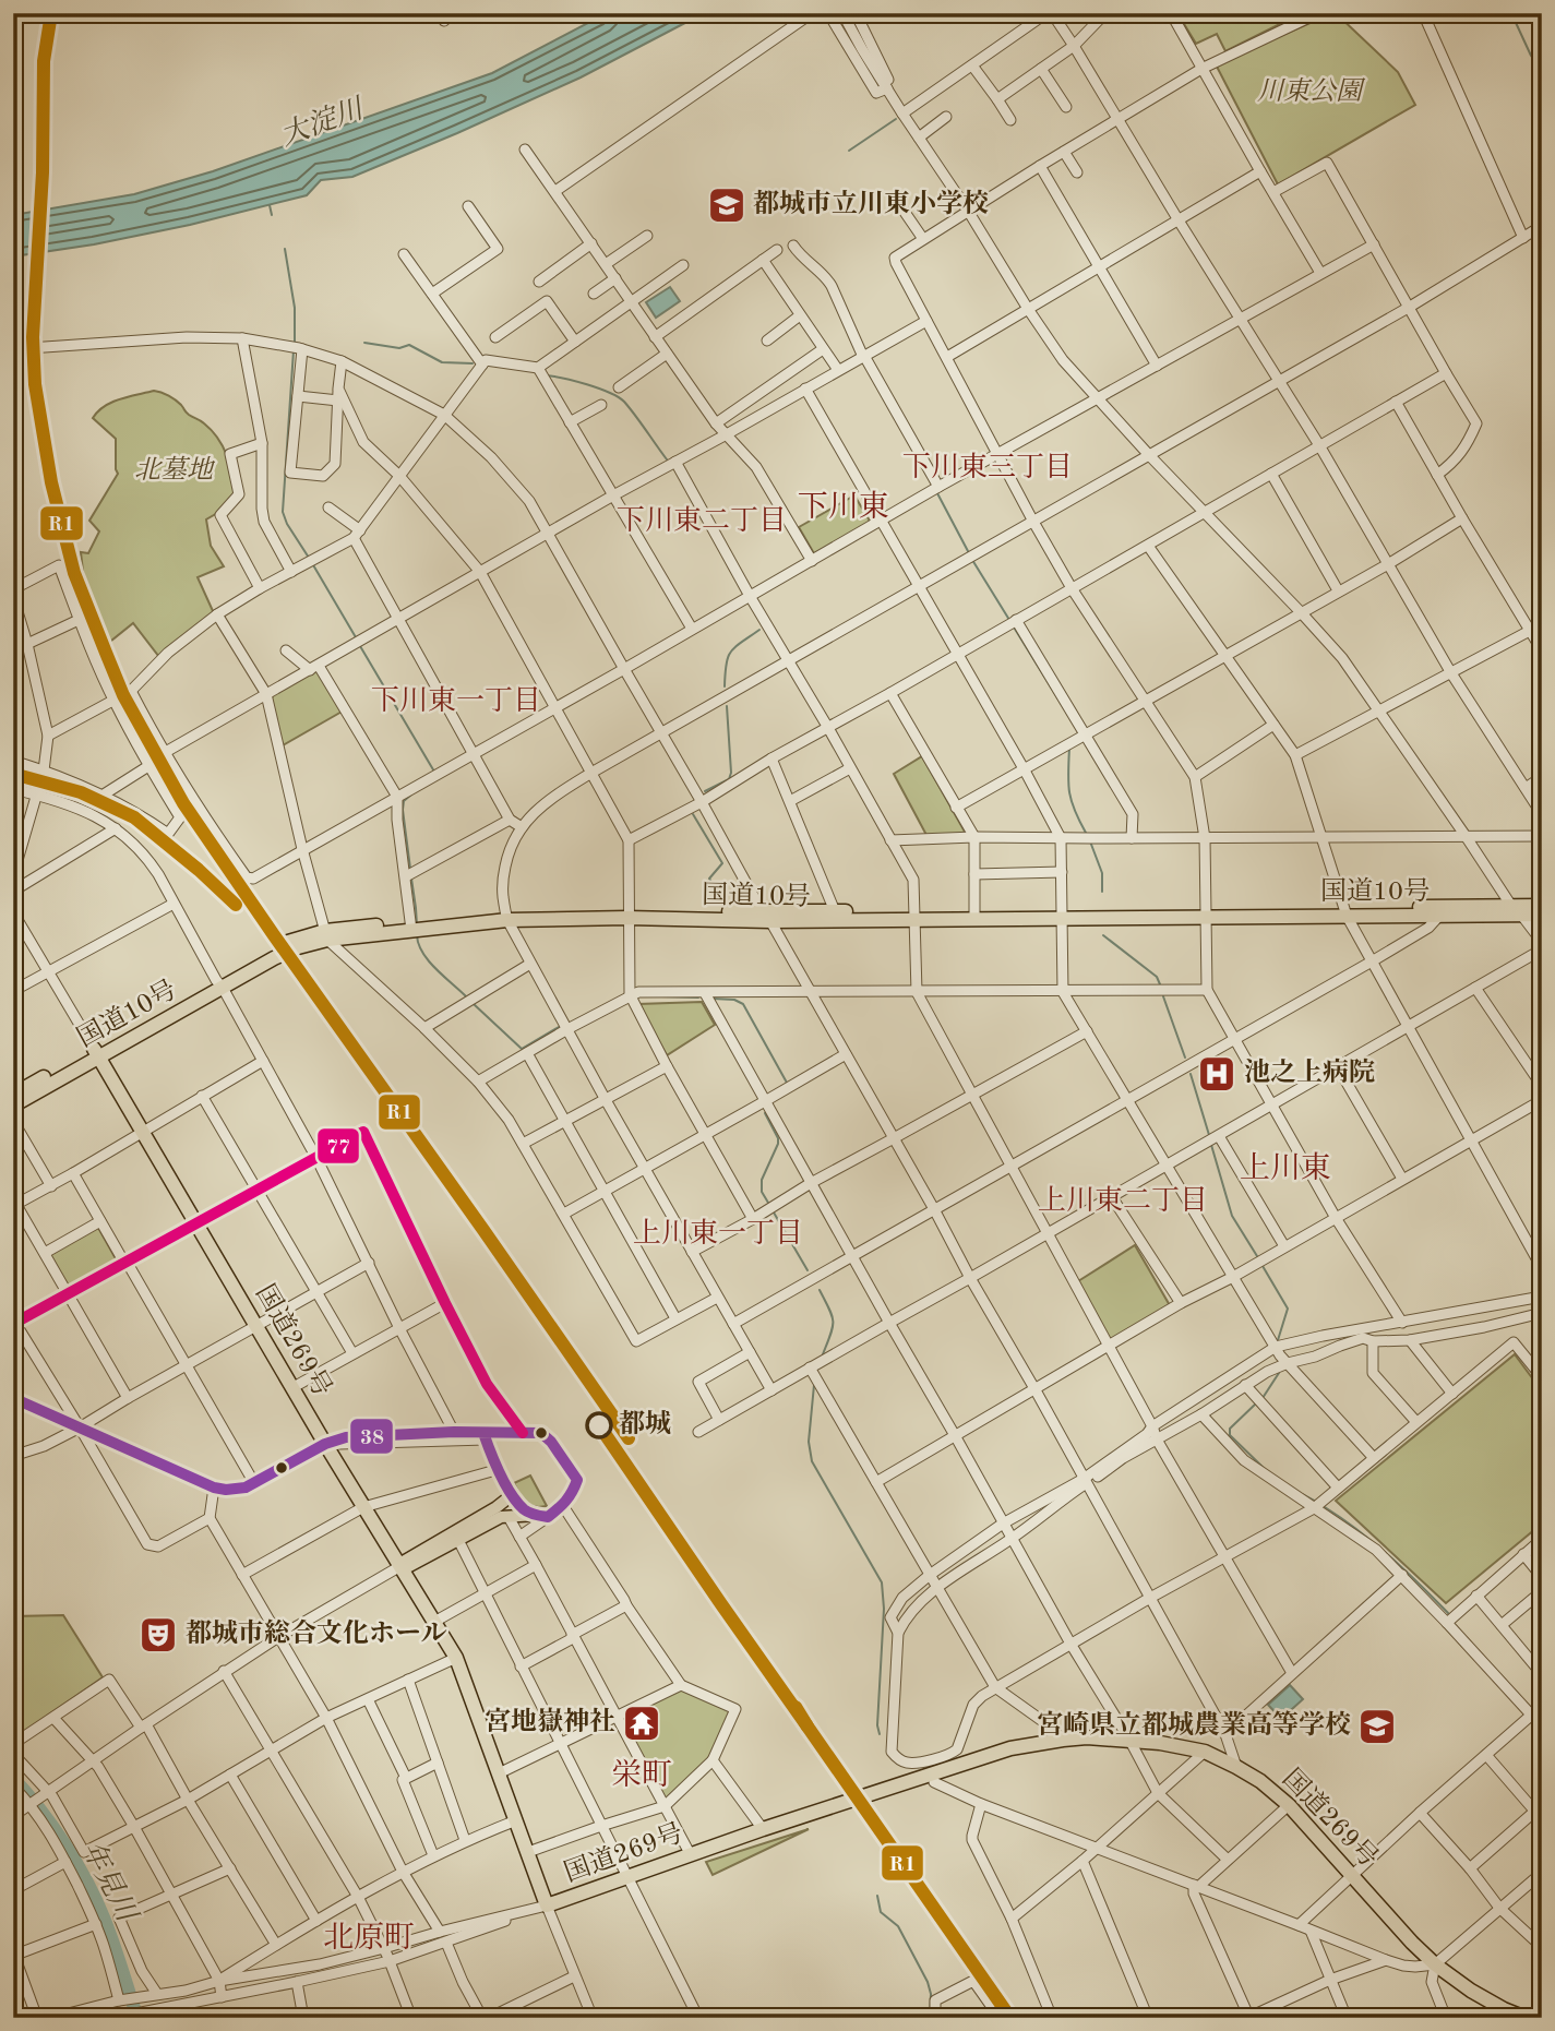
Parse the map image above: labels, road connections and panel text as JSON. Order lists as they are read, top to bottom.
{
  "streets": {
    "highway": ["国道10号", "国道269号"]
  },
  "crossings": [
    ["国道10号", "国道269号"]
  ],
  "districts": [
    "下川東三丁目",
    "下川東",
    "下川東二丁目",
    "下川東一丁目",
    "上川東",
    "上川東二丁目",
    "上川東一丁目",
    "栄町",
    "北原町"
  ],
  "water": ["大淀川", "年見川"],
  "parks": ["川東公園", "北墓地"],
  "places": {
    "school or university": ["都城市立川東小学校", "宮崎県立都城農業高等学校"],
    "hospital": ["池之上病院"],
    "other": ["都城"],
    "theatre": ["都城市総合文化ホール"],
    "temple": ["宮地嶽神社"]
  },
  "lines": ["transit line R1", "transit line 77", "transit line 38"]
}
